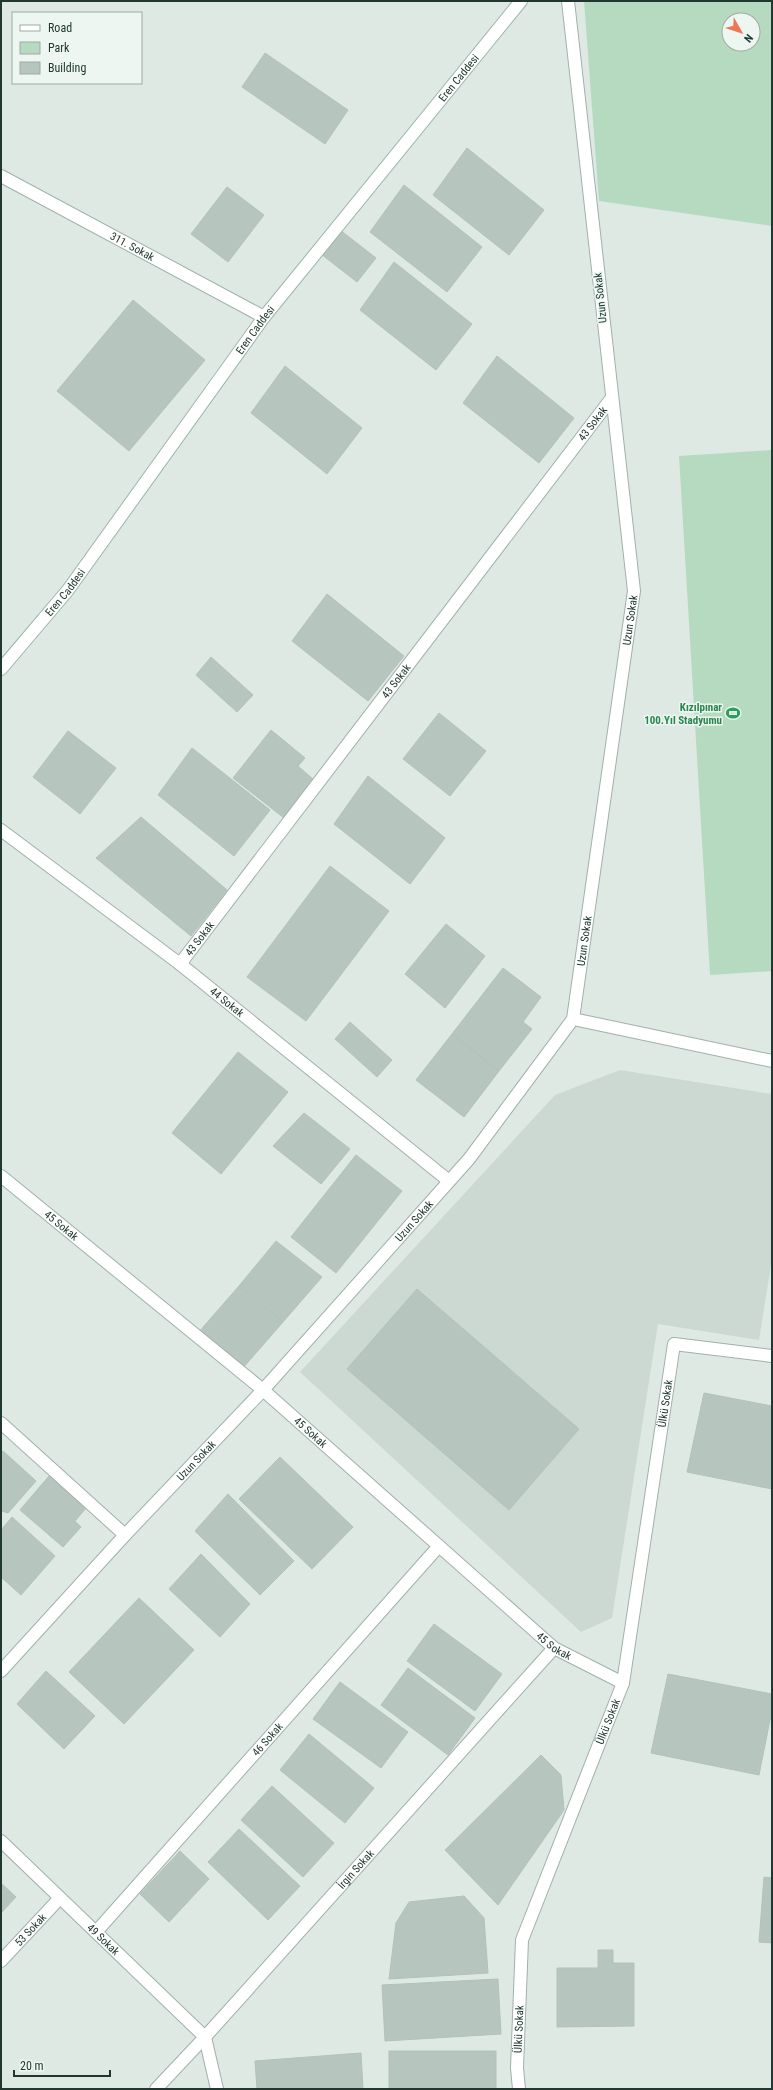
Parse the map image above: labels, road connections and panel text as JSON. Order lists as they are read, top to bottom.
{
  "streets": {
    "street": [
      "Eren Caddesi",
      "311. Sokak",
      "Uzun Sokak",
      "43 Sokak",
      "44 Sokak",
      "45 Sokak",
      "Ülkü Sokak",
      "46 Sokak",
      "İrgin Sokak",
      "53 Sokak",
      "49 Sokak"
    ]
  },
  "crossings": [
    ["Eren Caddesi", "311. Sokak"],
    ["Uzun Sokak", "43 Sokak"],
    ["Uzun Sokak", "44 Sokak"],
    ["Uzun Sokak", "45 Sokak"],
    ["43 Sokak", "44 Sokak"],
    ["45 Sokak", "Ülkü Sokak"],
    ["45 Sokak", "46 Sokak"],
    ["45 Sokak", "İrgin Sokak"],
    ["46 Sokak", "49 Sokak"],
    ["İrgin Sokak", "49 Sokak"],
    ["53 Sokak", "49 Sokak"]
  ],
  "places": {
    "sports": ["Kızılpınar 100.Yıl Stadyumu"]
  },
  "legend": ["Road", "Park", "Building"],
  "scale_bar": "20 m",
  "north": "bottom right"
}
